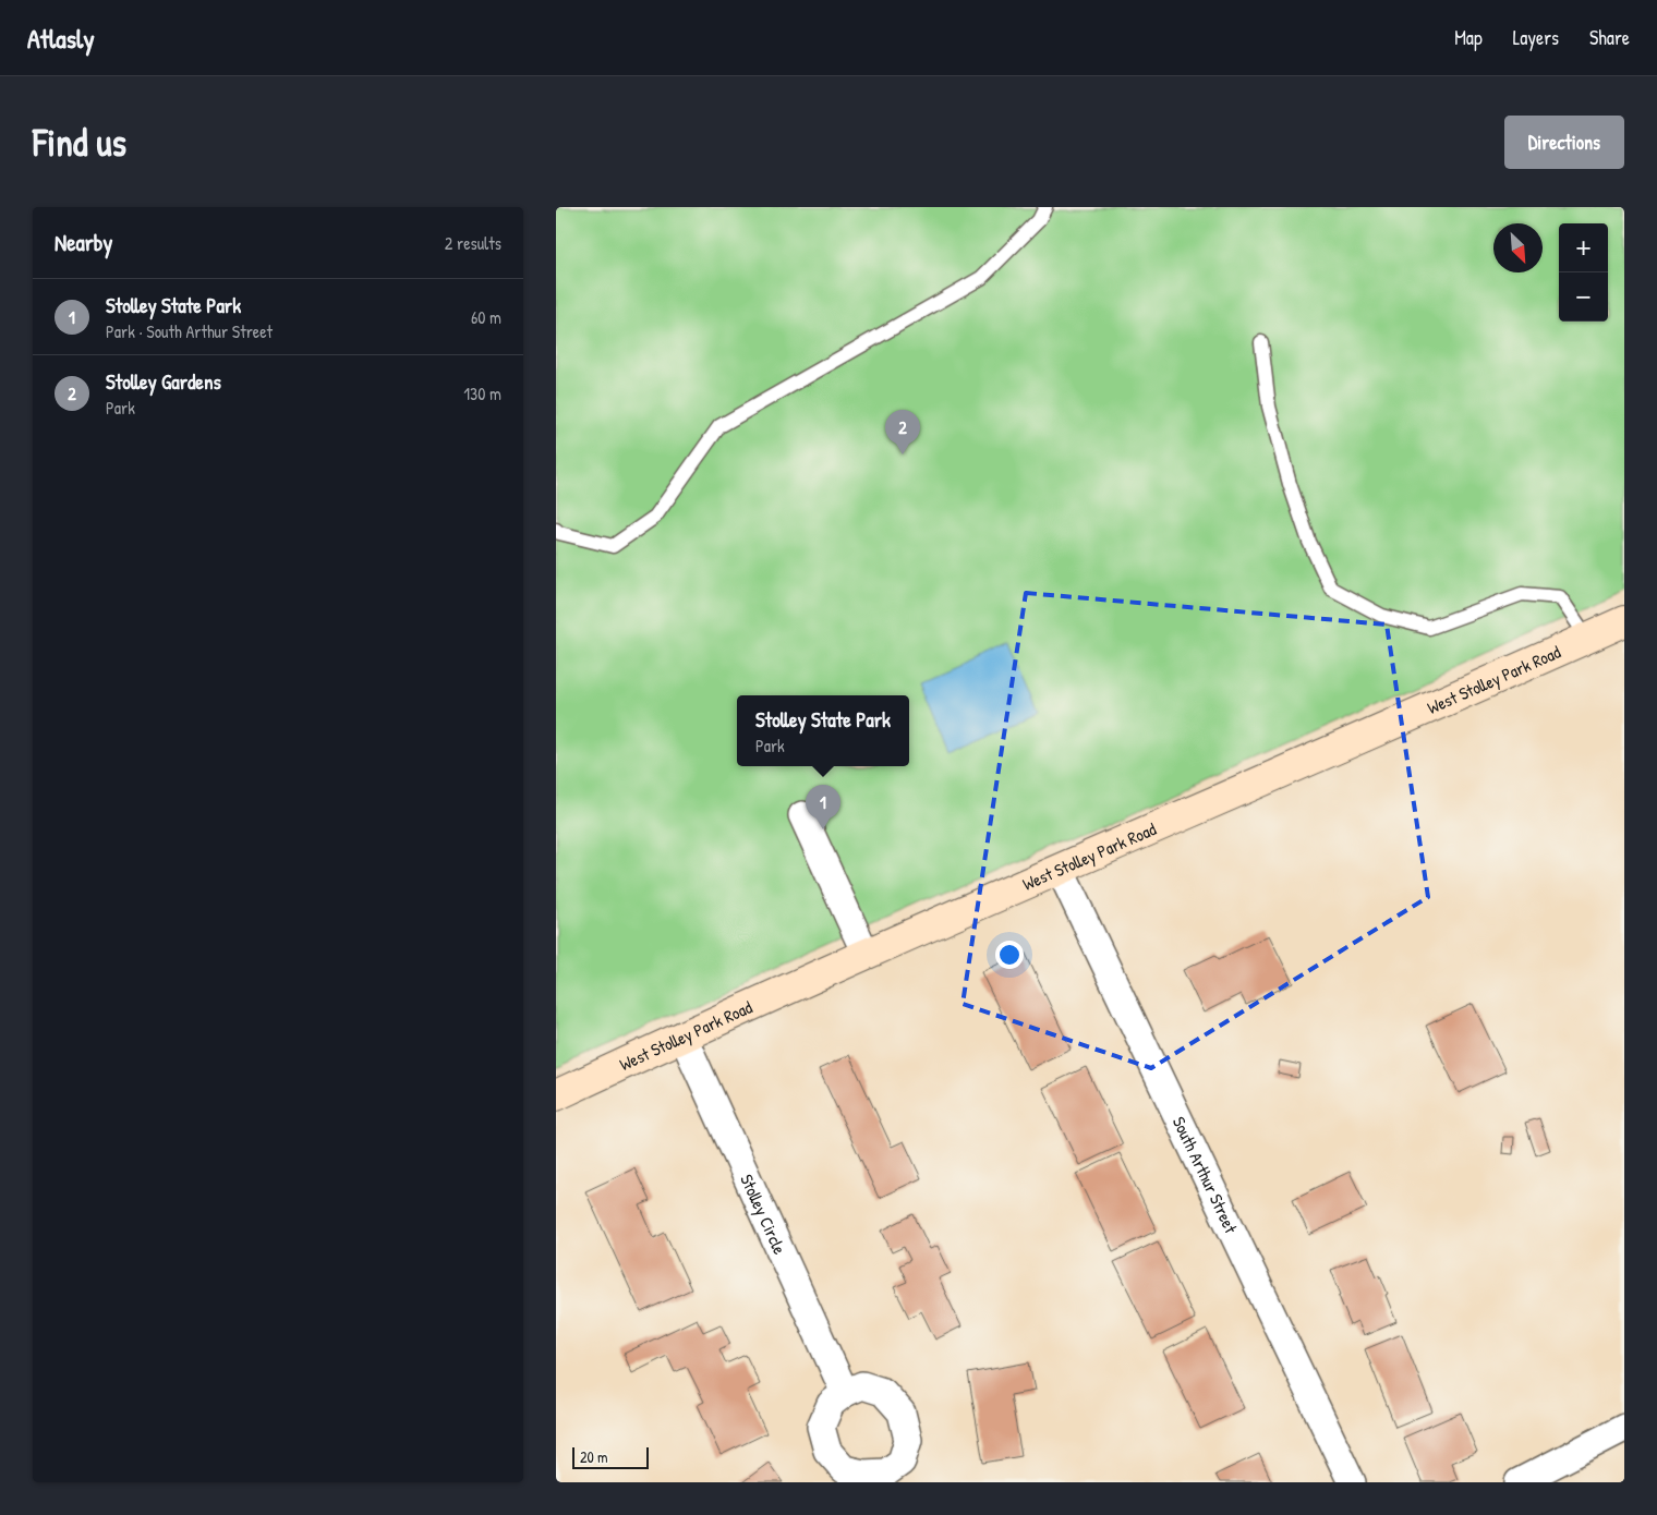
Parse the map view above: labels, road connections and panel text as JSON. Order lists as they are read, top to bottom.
{
  "streets": {
    "main road": ["West Stolley Park Road"],
    "street": ["South Arthur Street", "Stolley Circle"]
  },
  "crossings": [
    ["West Stolley Park Road", "South Arthur Street"],
    ["West Stolley Park Road", "Stolley Circle"]
  ],
  "scale_bar": "20 m",
  "north": "bottom right",
  "page": {
    "header": "Atlasly",
    "nav": ["Map", "Layers", "Share"],
    "buttons": "Directions",
    "title": "Find us",
    "heading": ["Nearby", "2 results"],
    "map_buttons": ["+", "−"],
    "list": [
      {
        "mark": "1",
        "name": "Stolley State Park",
        "note": "Park · South Arthur Street",
        "value": "60 m"
      },
      {
        "mark": "2",
        "name": "Stolley Gardens",
        "note": "Park",
        "value": "130 m"
      }
    ],
    "pins": ["2", "1"],
    "popup": ["Stolley State Park", "Park"],
    "scale": "20 m"
  }
}
